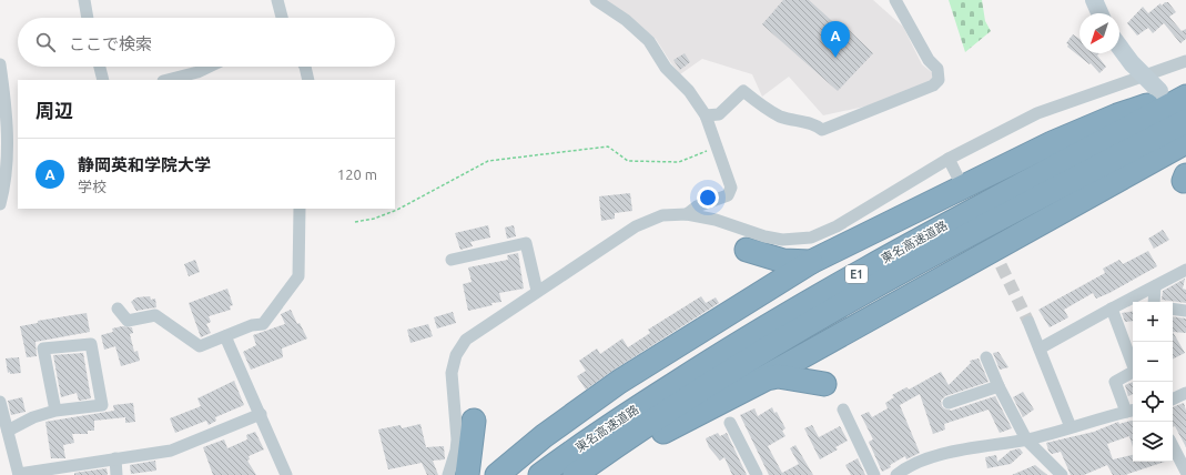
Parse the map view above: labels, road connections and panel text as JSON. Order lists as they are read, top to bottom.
{
  "streets": {
    "highway": ["東名高速道路", "E1"]
  },
  "north": "bottom left",
  "page": {
    "search": "ここで検索",
    "pins": "A",
    "heading": "周辺",
    "list": [
      {
        "mark": "A",
        "name": "静岡英和学院大学",
        "note": "学校",
        "value": "120 m"
      }
    ],
    "map_buttons": ["+", "−"]
  }
}
